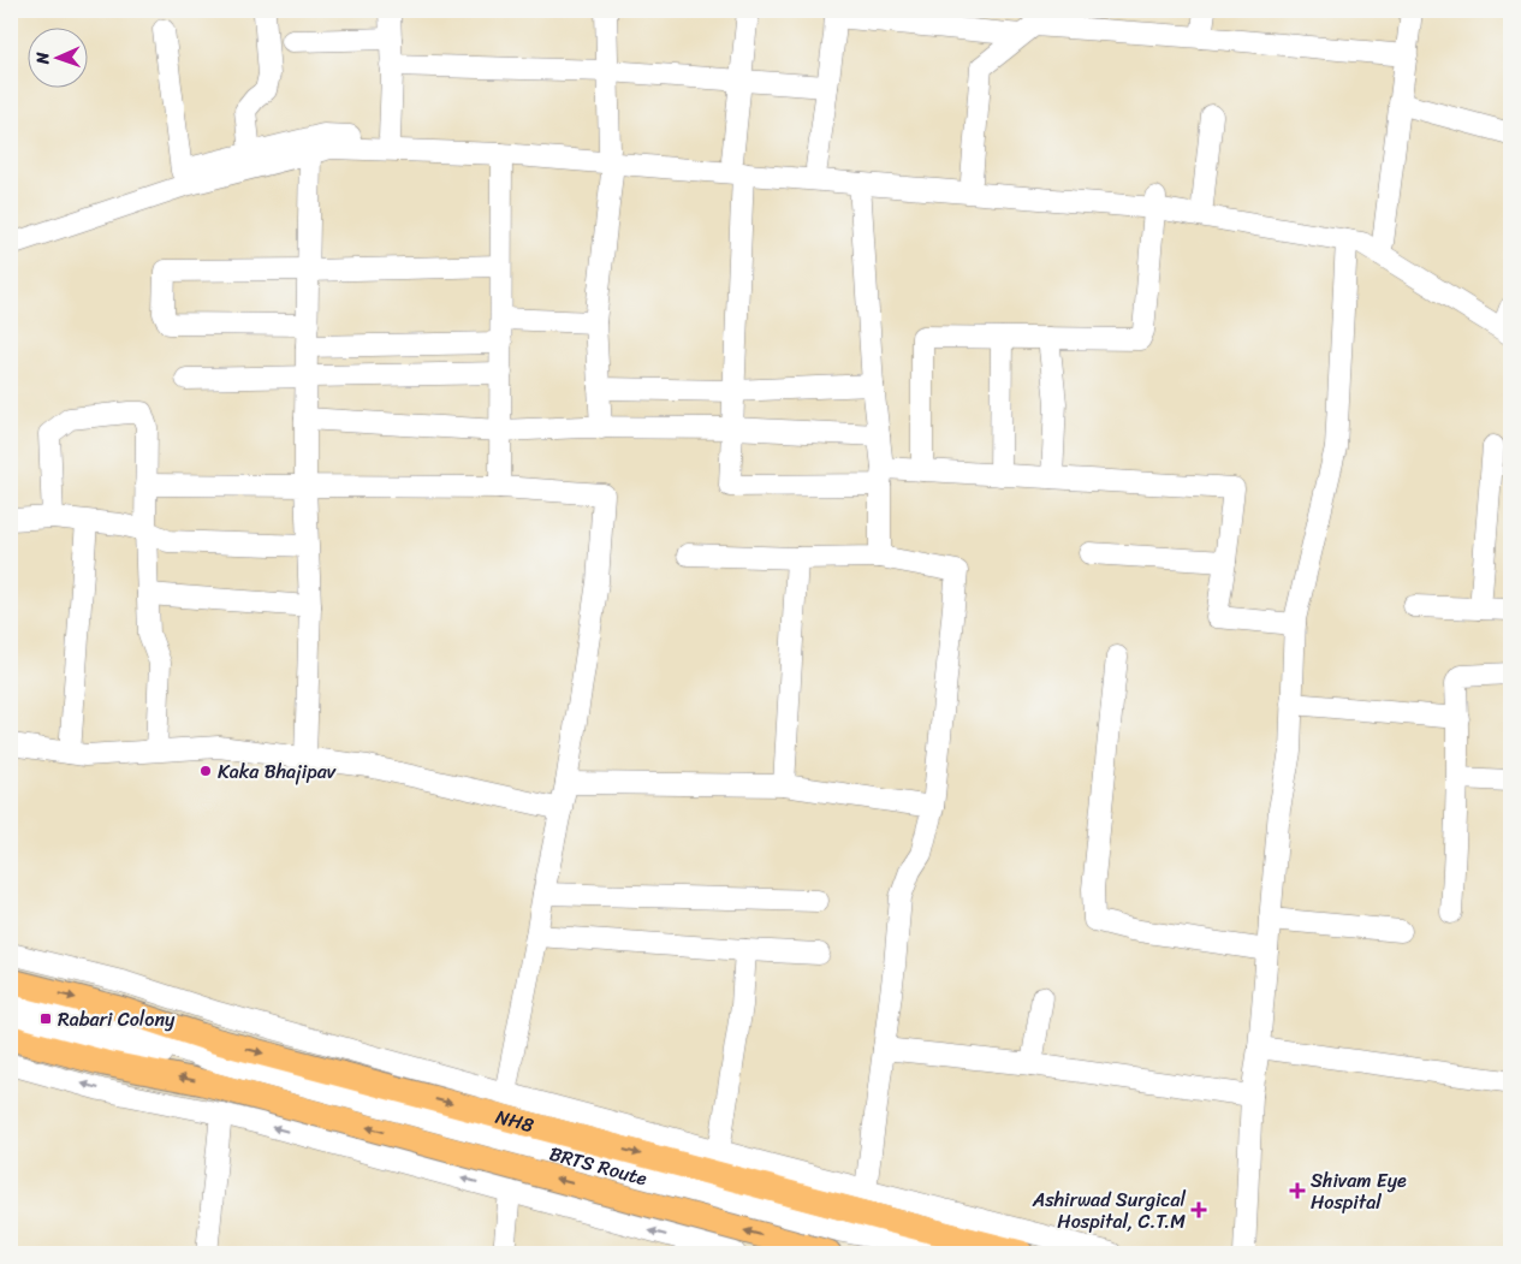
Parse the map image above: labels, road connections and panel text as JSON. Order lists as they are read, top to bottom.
{
  "streets": {
    "main road": ["NH8"],
    "street": ["BRTS Route"]
  },
  "places": {
    "other": ["Kaka Bhajipav"],
    "transit": ["Rabari Colony"],
    "health": ["Shivam Eye Hospital", "Ashirwad Surgical Hospital, C.T.M"]
  },
  "north": "left"
}
